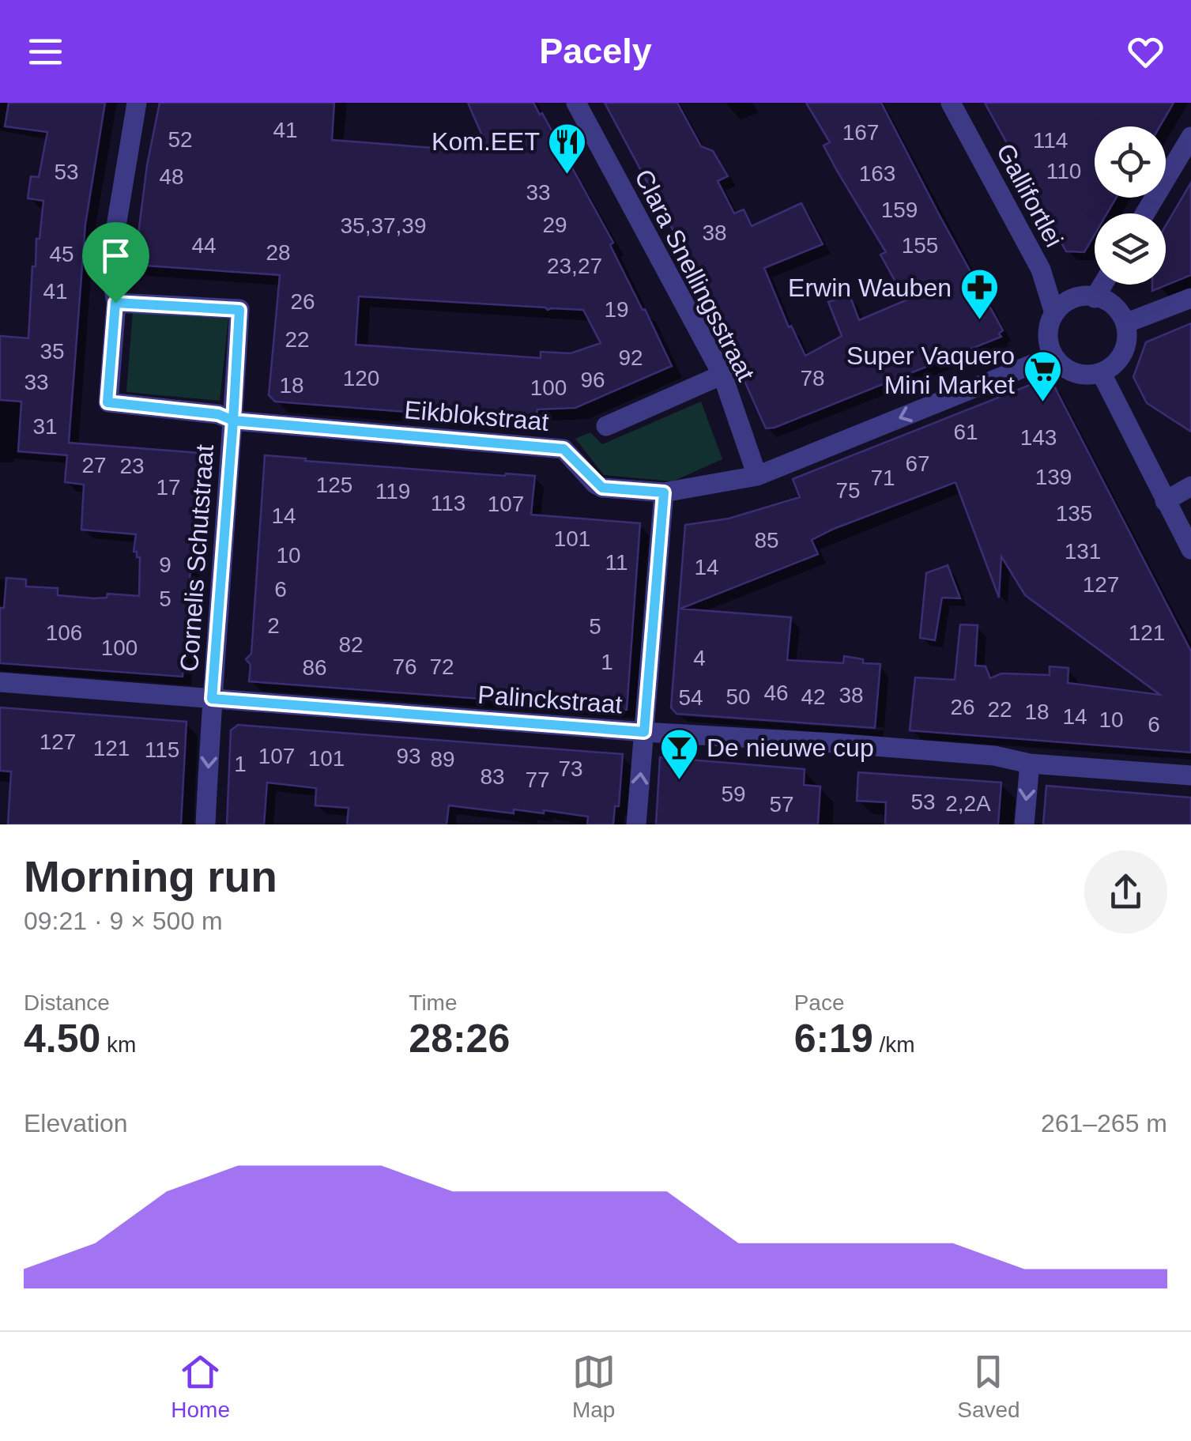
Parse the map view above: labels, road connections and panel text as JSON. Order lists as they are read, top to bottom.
{
  "streets": {
    "street": [
      "Gallifortlei",
      "Clara Snellingsstraat",
      "Eikblokstraat",
      "Cornelis Schutstraat",
      "Palinckstraat"
    ]
  },
  "crossings": [
    ["Gallifortlei", "Eikblokstraat"],
    ["Clara Snellingsstraat", "Eikblokstraat"],
    ["Eikblokstraat", "Cornelis Schutstraat"],
    ["Cornelis Schutstraat", "Palinckstraat"]
  ],
  "one_way": ["Eikblokstraat"],
  "places": {
    "restaurant": ["Kom.EET"],
    "pharmacy": ["Erwin Wauben"],
    "supermarket": ["Super Vaquero Mini Market"],
    "bar": ["De nieuwe cup"]
  },
  "house_numbers": [
    "41",
    "167",
    "52",
    "114",
    "110",
    "53",
    "163",
    "48",
    "33",
    "159",
    "29",
    "35,37,39",
    "38",
    "44",
    "155",
    "28",
    "45",
    "23,27",
    "41",
    "26",
    "19",
    "22",
    "35",
    "92",
    "120",
    "78",
    "96",
    "33",
    "18",
    "100",
    "31",
    "61",
    "143",
    "67",
    "27",
    "23",
    "139",
    "71",
    "125",
    "17",
    "75",
    "119",
    "113",
    "107",
    "135",
    "14",
    "101",
    "85",
    "131",
    "10",
    "11",
    "9",
    "14",
    "127",
    "6",
    "5",
    "2",
    "5",
    "106",
    "121",
    "82",
    "100",
    "4",
    "1",
    "76",
    "72",
    "86",
    "46",
    "38",
    "50",
    "42",
    "54",
    "26",
    "22",
    "18",
    "14",
    "10",
    "6",
    "127",
    "121",
    "115",
    "107",
    "93",
    "101",
    "89",
    "1",
    "73",
    "83",
    "77",
    "59",
    "53",
    "2,2A",
    "57"
  ],
  "page": {
    "header": "Pacely",
    "heading": ["Morning run", "09:21 · 9 × 500 m"],
    "stats": [
      ["Distance", "4.50 km"],
      ["Time", "28:26"],
      ["Pace", "6:19 /km"]
    ],
    "chart": ["Elevation", "261–265 m"],
    "tabs": ["Home", "Map", "Saved"]
  }
}
